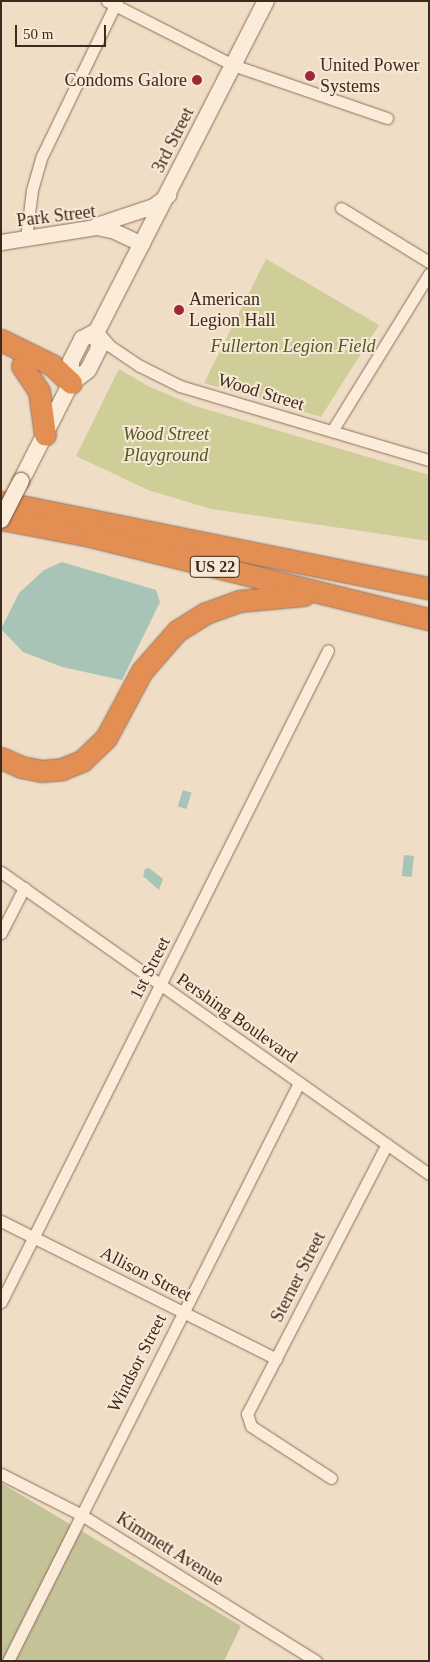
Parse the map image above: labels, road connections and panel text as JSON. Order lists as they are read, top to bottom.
{
  "streets": {
    "highway": ["US 22"],
    "main road": ["3rd Street"],
    "street": [
      "Park Street",
      "Wood Street",
      "1st Street",
      "Pershing Boulevard",
      "Allison Street",
      "Sterner Street",
      "Windsor Street",
      "Kimmett Avenue"
    ]
  },
  "crossings": [
    ["3rd Street", "Park Street"],
    ["3rd Street", "Wood Street"],
    ["1st Street", "Pershing Boulevard"],
    ["1st Street", "Allison Street"],
    ["Pershing Boulevard", "Sterner Street"],
    ["Pershing Boulevard", "Windsor Street"],
    ["Allison Street", "Sterner Street"],
    ["Allison Street", "Windsor Street"],
    ["Windsor Street", "Kimmett Avenue"]
  ],
  "parks": ["Fullerton Legion Field", "Wood Street Playground"],
  "places": ["United Power Systems", "Condoms Galore", "American Legion Hall"],
  "scale_bar": "50 m"
}
